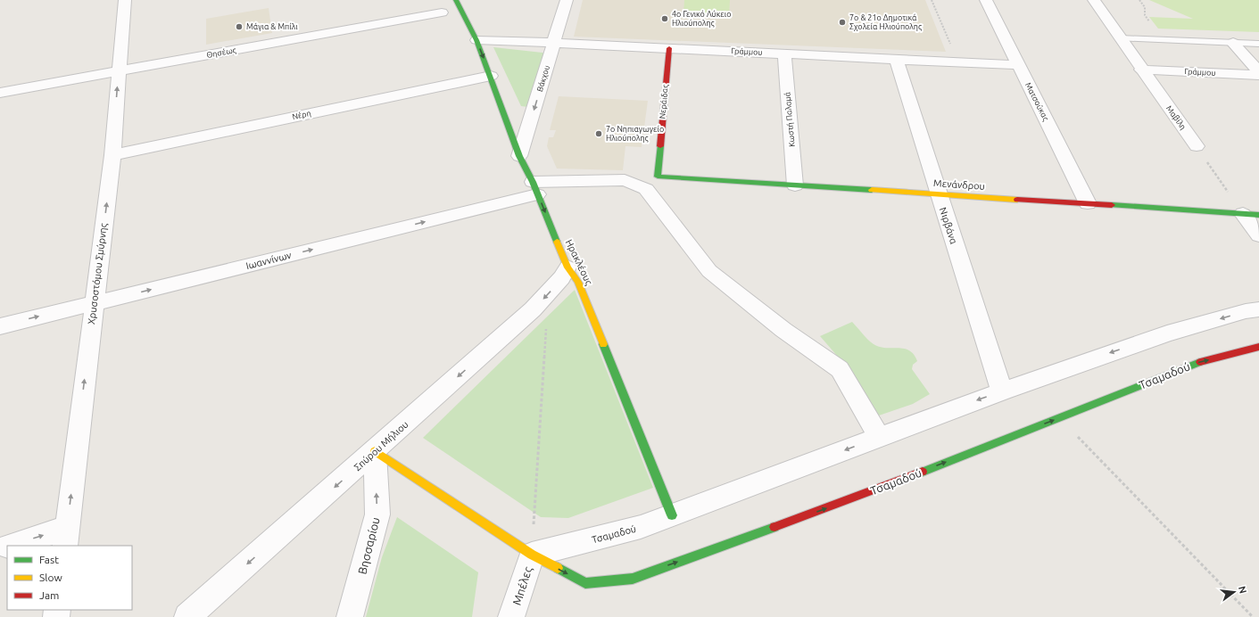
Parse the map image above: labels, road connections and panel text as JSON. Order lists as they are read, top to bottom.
{
  "streets": {
    "street": [
      "Γράμμου",
      "Θησέως",
      "Βάκχου",
      "Νεράιδας",
      "Ματσούκας",
      "Νέρη",
      "Μαβίλη",
      "Κωστή Παλαμά",
      "Μενάνδρου",
      "Νιρβάνα",
      "Ιωαννίνων",
      "Ηρακλέους",
      "Χρυσοστόμου Σμύρνης",
      "Τσαμαδού",
      "Σπύρου Μήλιου",
      "Βησσαρίου",
      "Μπέλες"
    ]
  },
  "crossings": [
    ["Γράμμου", "Βάκχου"],
    ["Γράμμου", "Νεράιδας"],
    ["Γράμμου", "Ματσούκας"],
    ["Γράμμου", "Μαβίλη"],
    ["Γράμμου", "Κωστή Παλαμά"],
    ["Γράμμου", "Νιρβάνα"],
    ["Γράμμου", "Ηρακλέους"],
    ["Θησέως", "Χρυσοστόμου Σμύρνης"],
    ["Βάκχου", "Ηρακλέους"],
    ["Νεράιδας", "Μενάνδρου"],
    ["Νεράιδας", "Ιωαννίνων"],
    ["Ματσούκας", "Μενάνδρου"],
    ["Νέρη", "Ηρακλέους"],
    ["Νέρη", "Χρυσοστόμου Σμύρνης"],
    ["Κωστή Παλαμά", "Μενάνδρου"],
    ["Μενάνδρου", "Νιρβάνα"],
    ["Μενάνδρου", "Ιωαννίνων"],
    ["Νιρβάνα", "Τσαμαδού"],
    ["Ιωαννίνων", "Ηρακλέους"],
    ["Ιωαννίνων", "Χρυσοστόμου Σμύρνης"],
    ["Ηρακλέους", "Τσαμαδού"],
    ["Ηρακλέους", "Σπύρου Μήλιου"],
    ["Τσαμαδού", "Σπύρου Μήλιου"],
    ["Τσαμαδού", "Βησσαρίου"],
    ["Τσαμαδού", "Μπέλες"],
    ["Σπύρου Μήλιου", "Βησσαρίου"]
  ],
  "one_way": [
    "Βάκχου",
    "Ιωαννίνων",
    "Χρυσοστόμου Σμύρνης",
    "Σπύρου Μήλιου",
    "Βησσαρίου"
  ],
  "places": [
    "4ο Γενικό Λύκειο Ηλιούπολης",
    "7ο & 21ο Δημοτικά Σχολεία Ηλιούπολης",
    "Μάγια & Μπίλι",
    "7ο Νηπιαγωγείο Ηλιούπολης"
  ],
  "legend": ["Fast", "Slow", "Jam"],
  "north": "right"
}
